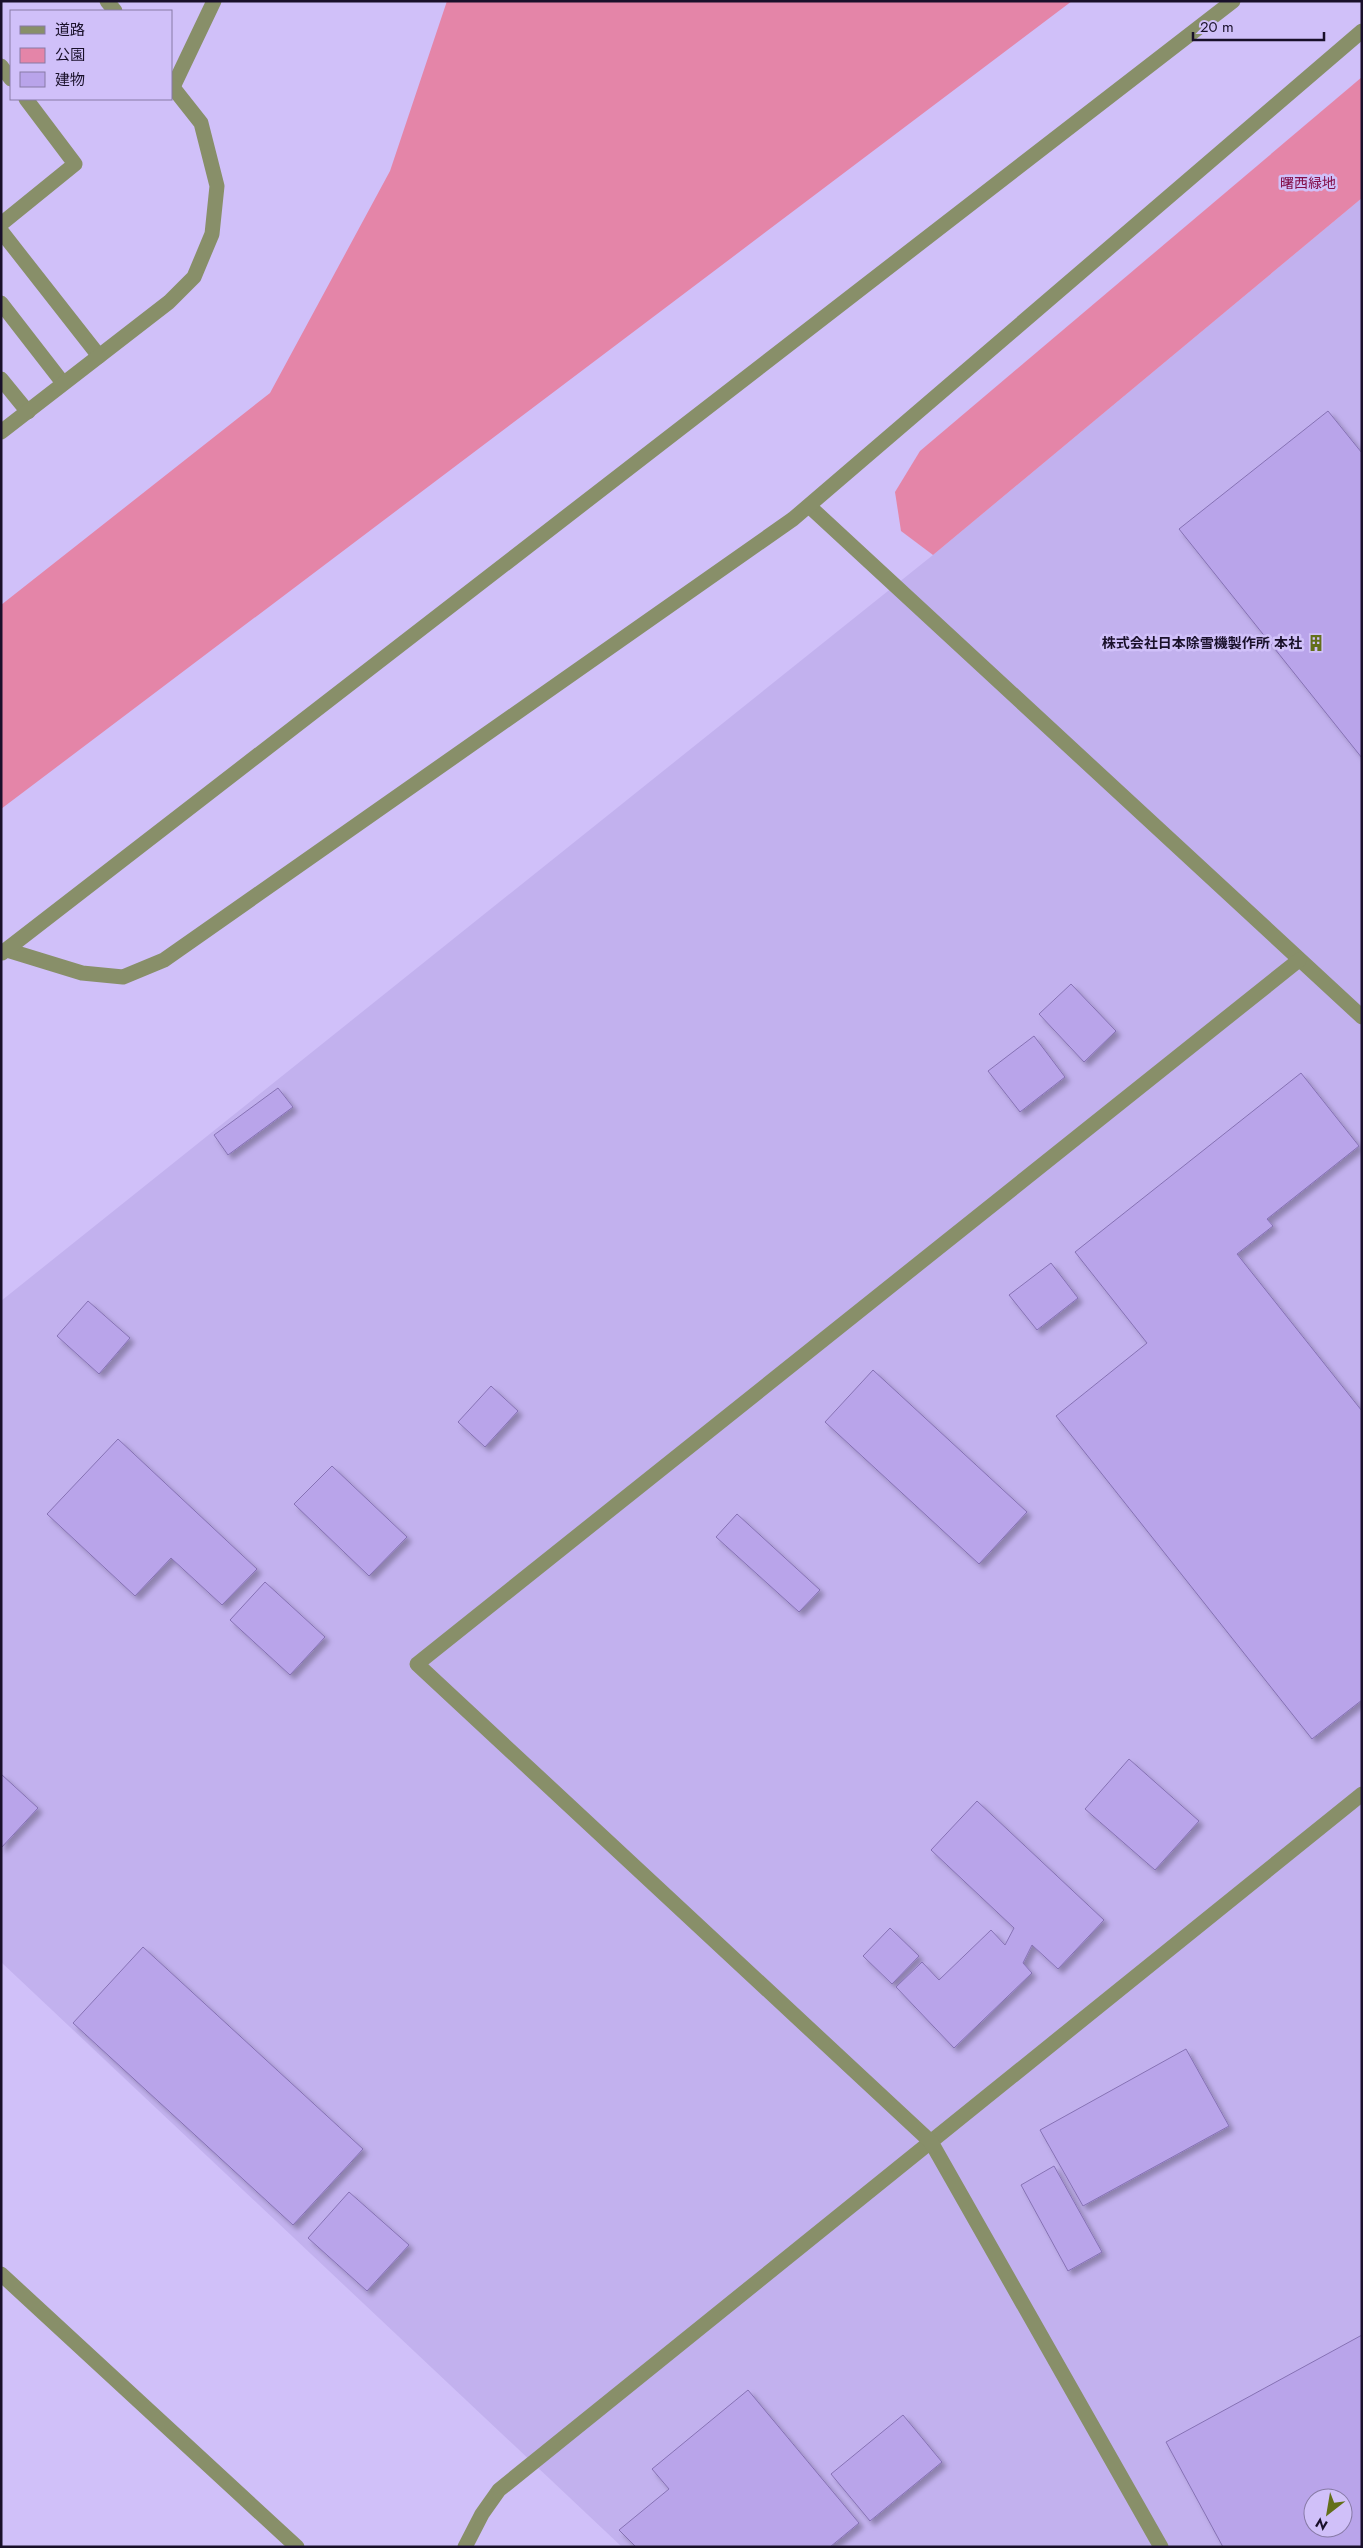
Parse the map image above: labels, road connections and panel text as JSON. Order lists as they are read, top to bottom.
{
  "parks": ["曙西緑地"],
  "places": {
    "building": ["株式会社日本除雪機製作所 本社"]
  },
  "legend": ["道路", "公園", "建物"],
  "scale_bar": "20 m",
  "north": "bottom left"
}
